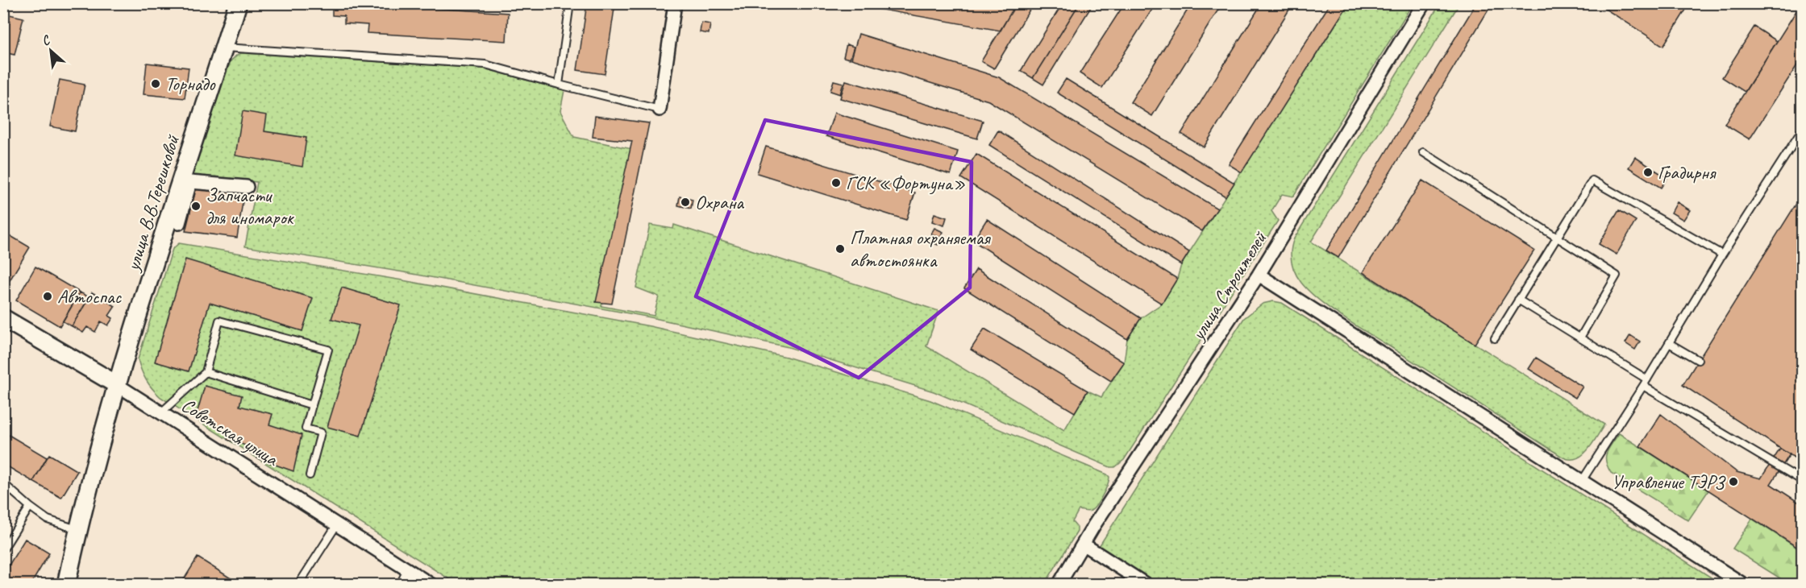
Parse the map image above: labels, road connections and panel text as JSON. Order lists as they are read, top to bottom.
{
  "streets": {
    "street": ["улица В.В.Терешковой", "улица Строителей", "Советская улица"]
  },
  "crossings": [
    ["улица В.В.Терешковой", "Советская улица"]
  ],
  "places": [
    "Торнадо",
    "Градирня",
    "ГСК «Фортуна»",
    "Охрана",
    "Запчасти для иномарок",
    "Платная охраняемая автостоянка",
    "Автоспас",
    "Управление ТЭРЗ"
  ],
  "north": "top left"
}
